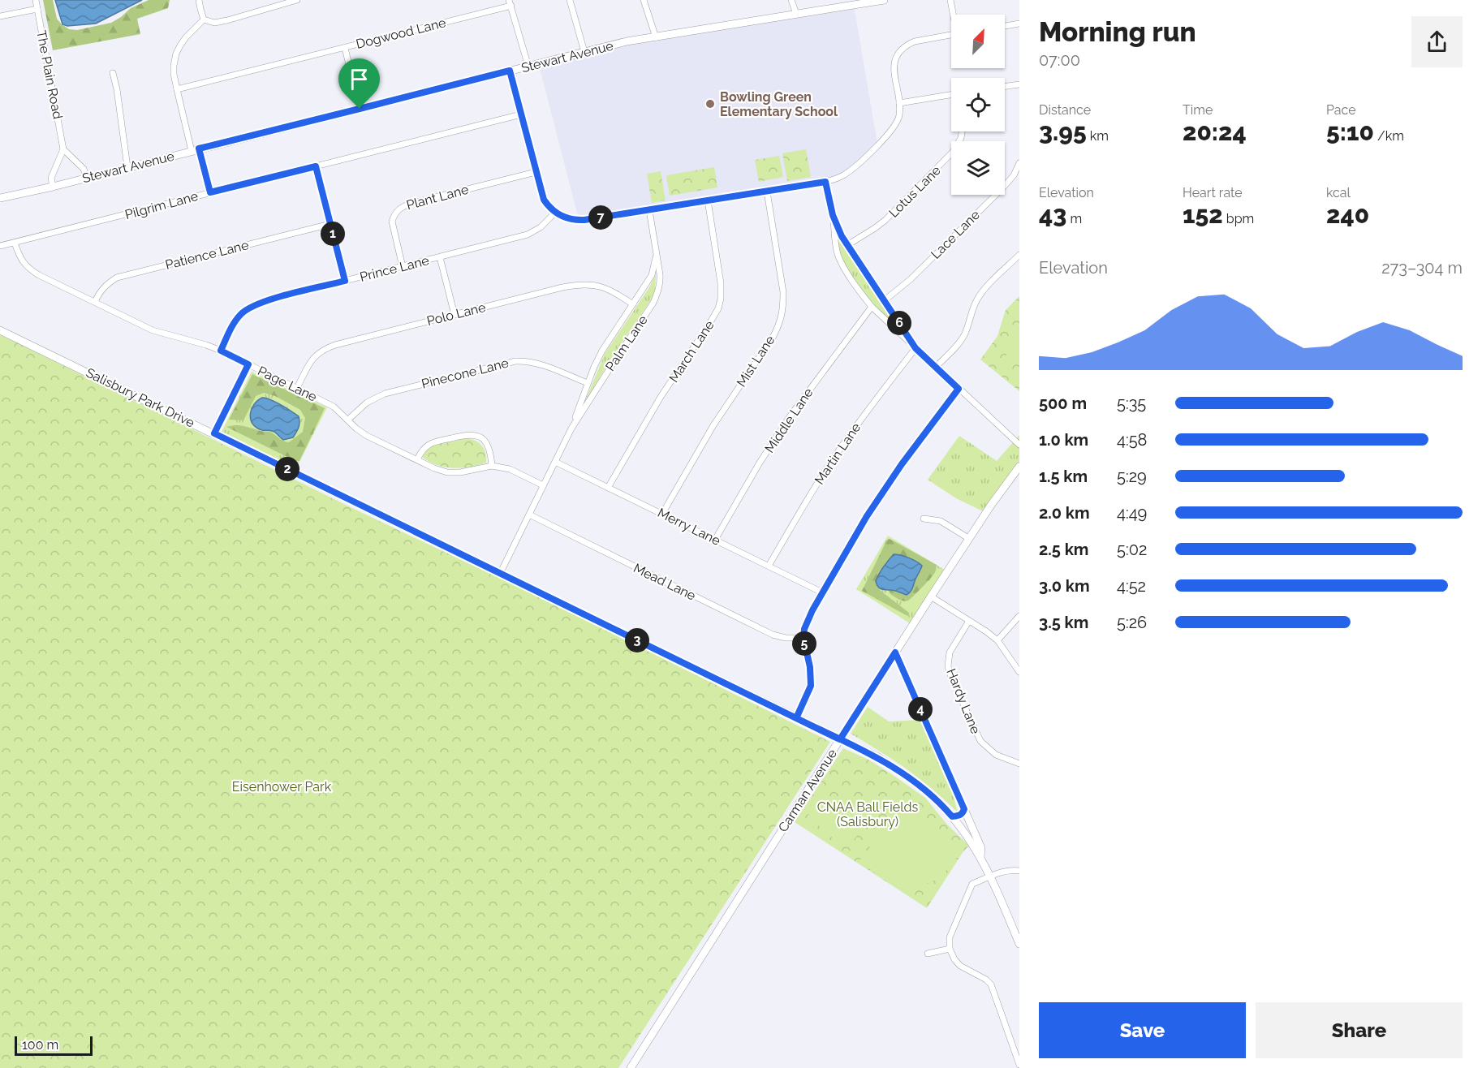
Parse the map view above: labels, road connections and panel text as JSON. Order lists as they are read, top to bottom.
{
  "streets": {
    "main road": ["Stewart Avenue", "Salisbury Park Drive", "Carman Avenue"],
    "street": [
      "Dogwood Lane",
      "The Plain Road",
      "Lotus Lane",
      "Plant Lane",
      "Pilgrim Lane",
      "Lace Lane",
      "Patience Lane",
      "Prince Lane",
      "Polo Lane",
      "Palm Lane",
      "March Lane",
      "Mist Lane",
      "Pinecone Lane",
      "Page Lane",
      "Middle Lane",
      "Martin Lane",
      "Merry Lane",
      "Mead Lane",
      "Hardy Lane"
    ]
  },
  "crossings": [
    ["Plant Lane", "Prince Lane"],
    ["Pilgrim Lane", "Page Lane"],
    ["Patience Lane", "Page Lane"],
    ["Prince Lane", "Page Lane"],
    ["Polo Lane", "Palm Lane"],
    ["Polo Lane", "Page Lane"],
    ["Palm Lane", "Pinecone Lane"],
    ["Palm Lane", "Page Lane"],
    ["Palm Lane", "Salisbury Park Drive"],
    ["Palm Lane", "Merry Lane"],
    ["Palm Lane", "Mead Lane"],
    ["March Lane", "Merry Lane"],
    ["Mist Lane", "Merry Lane"],
    ["Pinecone Lane", "Page Lane"],
    ["Salisbury Park Drive", "Carman Avenue"],
    ["Middle Lane", "Merry Lane"],
    ["Martin Lane", "Merry Lane"]
  ],
  "parks": ["Eisenhower Park", "CNAA Ball Fields (Salisbury)"],
  "places": ["Bowling Green Elementary School"],
  "scale_bar": "100 m",
  "north": "top right",
  "page": {
    "heading": ["Morning run", "07:00"],
    "stats": [
      ["Distance", "3.95 km"],
      ["Time", "20:24"],
      ["Pace", "5:10 /km"],
      ["Elevation", "43 m"],
      ["Heart rate", "152 bpm"],
      ["kcal", "240"]
    ],
    "pins": [
      "7",
      "1",
      "6",
      "2",
      "3",
      "5",
      "4"
    ],
    "chart": ["Elevation", "273–304 m"],
    "list": [
      {
        "name": "500 m",
        "note": "5:35"
      },
      {
        "name": "1.0 km",
        "note": "4:58"
      },
      {
        "name": "1.5 km",
        "note": "5:29"
      },
      {
        "name": "2.0 km",
        "note": "4:49"
      },
      {
        "name": "2.5 km",
        "note": "5:02"
      },
      {
        "name": "3.0 km",
        "note": "4:52"
      },
      {
        "name": "3.5 km",
        "note": "5:26"
      }
    ],
    "buttons": ["Save", "Share"],
    "scale": "100 m"
  }
}
